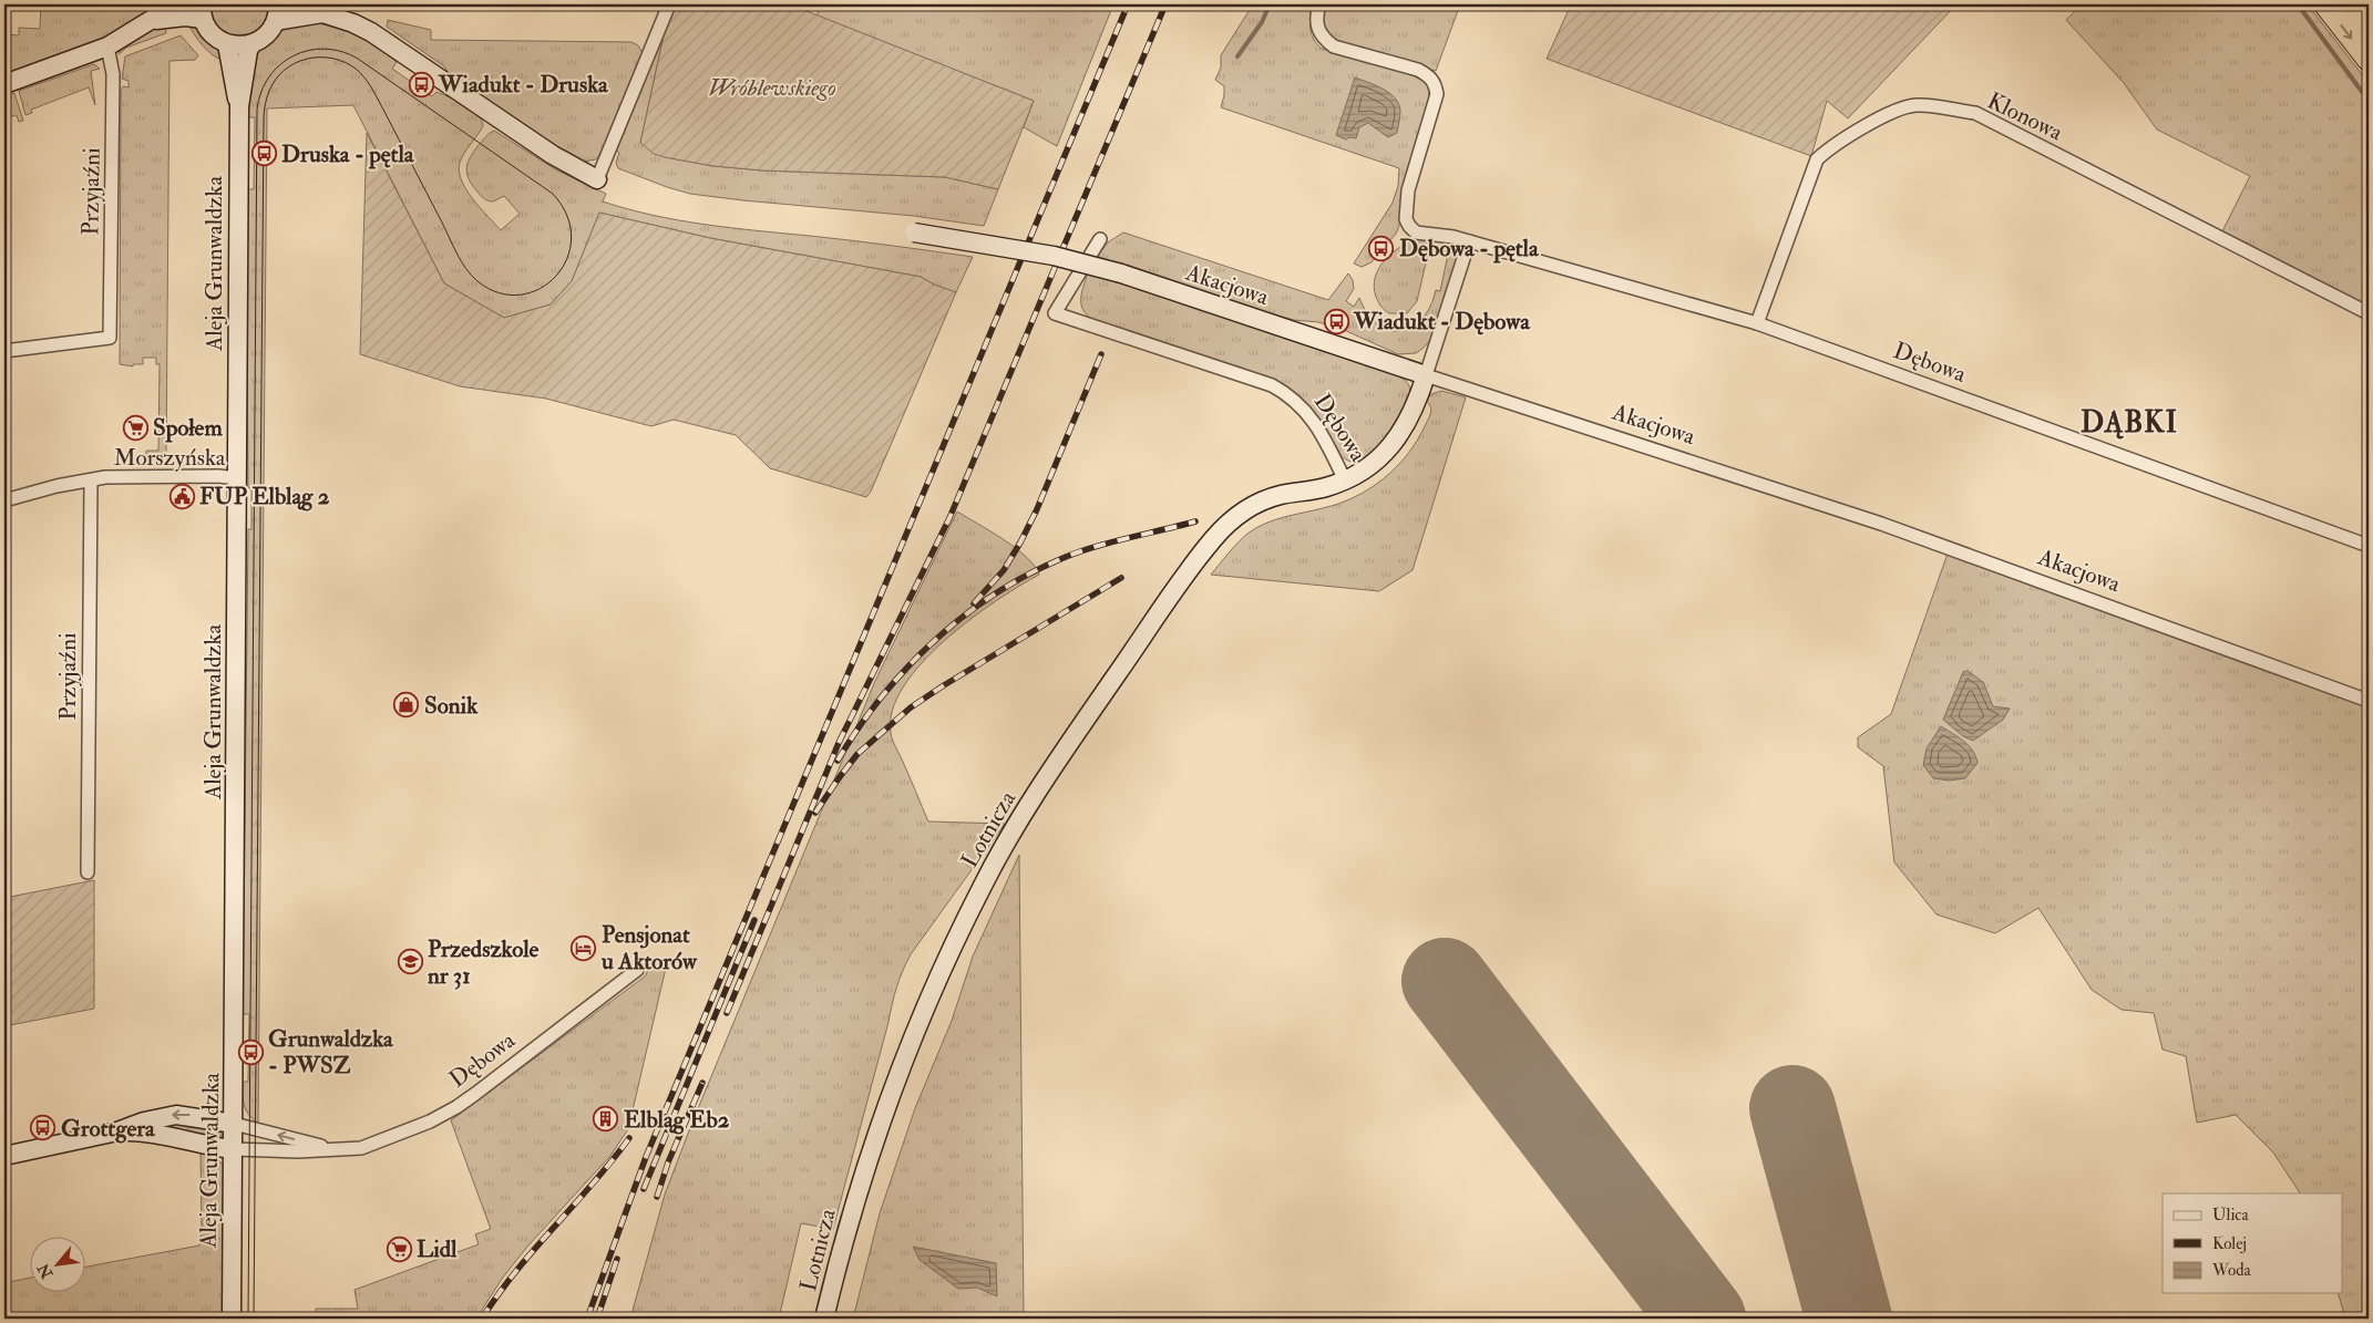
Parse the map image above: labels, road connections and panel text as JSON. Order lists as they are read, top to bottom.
{
  "streets": {
    "street": [
      "Klonowa",
      "Przyjaźni",
      "Aleja Grunwaldzka",
      "Akacjowa",
      "Dębowa",
      "Morszyńska",
      "Lotnicza"
    ]
  },
  "crossings": [
    ["Klonowa", "Dębowa"],
    ["Przyjaźni", "Morszyńska"],
    ["Aleja Grunwaldzka", "Dębowa"],
    ["Aleja Grunwaldzka", "Morszyńska"],
    ["Akacjowa", "Dębowa"],
    ["Dębowa", "Lotnicza"]
  ],
  "districts": ["DĄBKI"],
  "parks": ["Wróblewskiego"],
  "places": {
    "bus stop": [
      "Wiadukt - Druska",
      "Druska - pętla",
      "Dębowa - pętla",
      "Wiadukt - Dębowa",
      "Grunwaldzka - PWSZ",
      "Grottgera"
    ],
    "supermarket": ["Społem", "Lidl"],
    "public building": ["FUP Elbląg 2"],
    "shop": ["Sonik"],
    "hotel": ["Pensjonat u Aktorów"],
    "school or university": ["Przedszkole nr 31"],
    "building": ["Elbląg Eb2"]
  },
  "legend": ["Ulica", "Kolej", "Woda"],
  "north": "bottom left"
}
